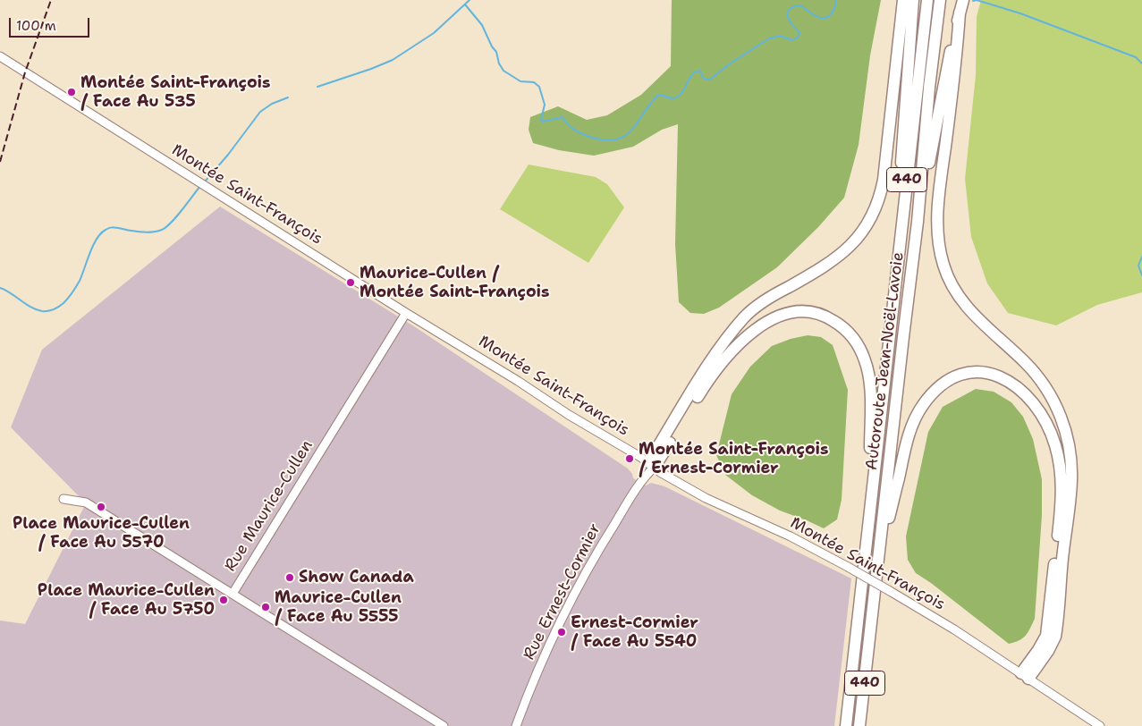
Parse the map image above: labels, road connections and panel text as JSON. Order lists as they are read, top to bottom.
{
  "streets": {
    "highway": ["440", "Autoroute Jean-Noël-Lavoie"],
    "street": ["Montée Saint-François", "Rue Maurice-Cullen", "Rue Ernest-Cormier"]
  },
  "crossings": [
    ["Montée Saint-François", "Rue Maurice-Cullen"],
    ["Montée Saint-François", "Rue Ernest-Cormier"]
  ],
  "places": [
    "Montée Saint-François / Face Au 535",
    "Maurice-Cullen / Montée Saint-François",
    "Montée Saint-François / Ernest-Cormier",
    "Place Maurice-Cullen / Face Au 5570",
    "Show Canada",
    "Place Maurice-Cullen / Face Au 5750",
    "Maurice-Cullen / Face Au 5555",
    "Ernest-Cormier / Face Au 5540"
  ],
  "scale_bar": "100 m"
}
